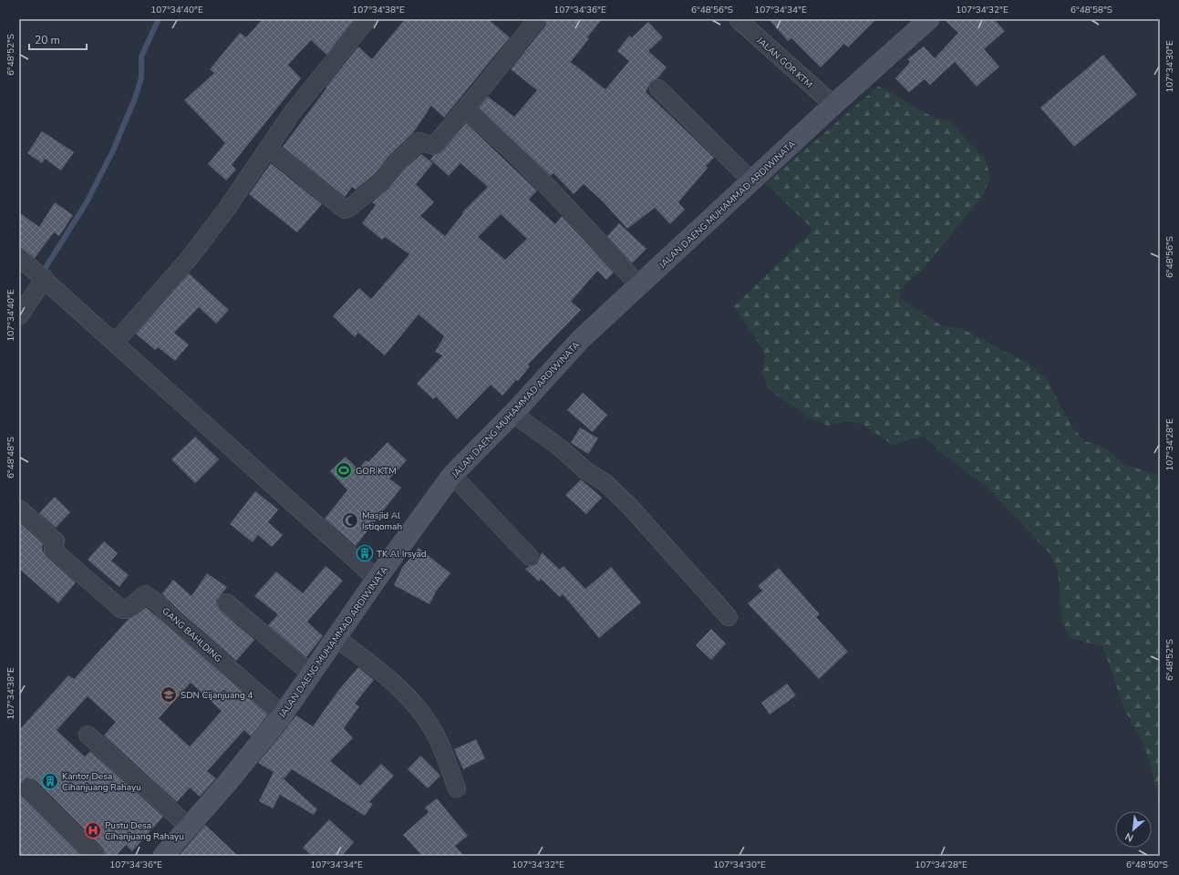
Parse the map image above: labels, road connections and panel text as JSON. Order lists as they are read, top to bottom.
{
  "streets": {
    "main road": ["JALAN DAENG MUHAMMAD ARDIWINATA"],
    "street": ["JALAN GOR KTM", "GANG BAHLDING"]
  },
  "crossings": [
    ["JALAN GOR KTM", "JALAN DAENG MUHAMMAD ARDIWINATA"],
    ["JALAN DAENG MUHAMMAD ARDIWINATA", "GANG BAHLDING"]
  ],
  "places": {
    "sports": ["GOR KTM"],
    "mosque": ["Masjid Al Istiqomah"],
    "building": ["TK Al Irsyad", "Kantor Desa Cihanjuang Rahayu"],
    "school or university": ["SDN Cijanjuang 4"],
    "hospital": ["Pustu Desa Cihanjuang Rahayu"]
  },
  "scale_bar": "20 m",
  "north": "bottom left",
  "coordinates": [
    "107°34'40\"E",
    "107°34'38\"E",
    "107°34'36\"E",
    "6°48'56\"S",
    "107°34'34\"E",
    "107°34'32\"E",
    "6°48'58\"S",
    "6°48'52\"S",
    "107°34'30\"E",
    "107°34'28\"E",
    "6°48'48\"S",
    "6°48'50\"S"
  ]
}
